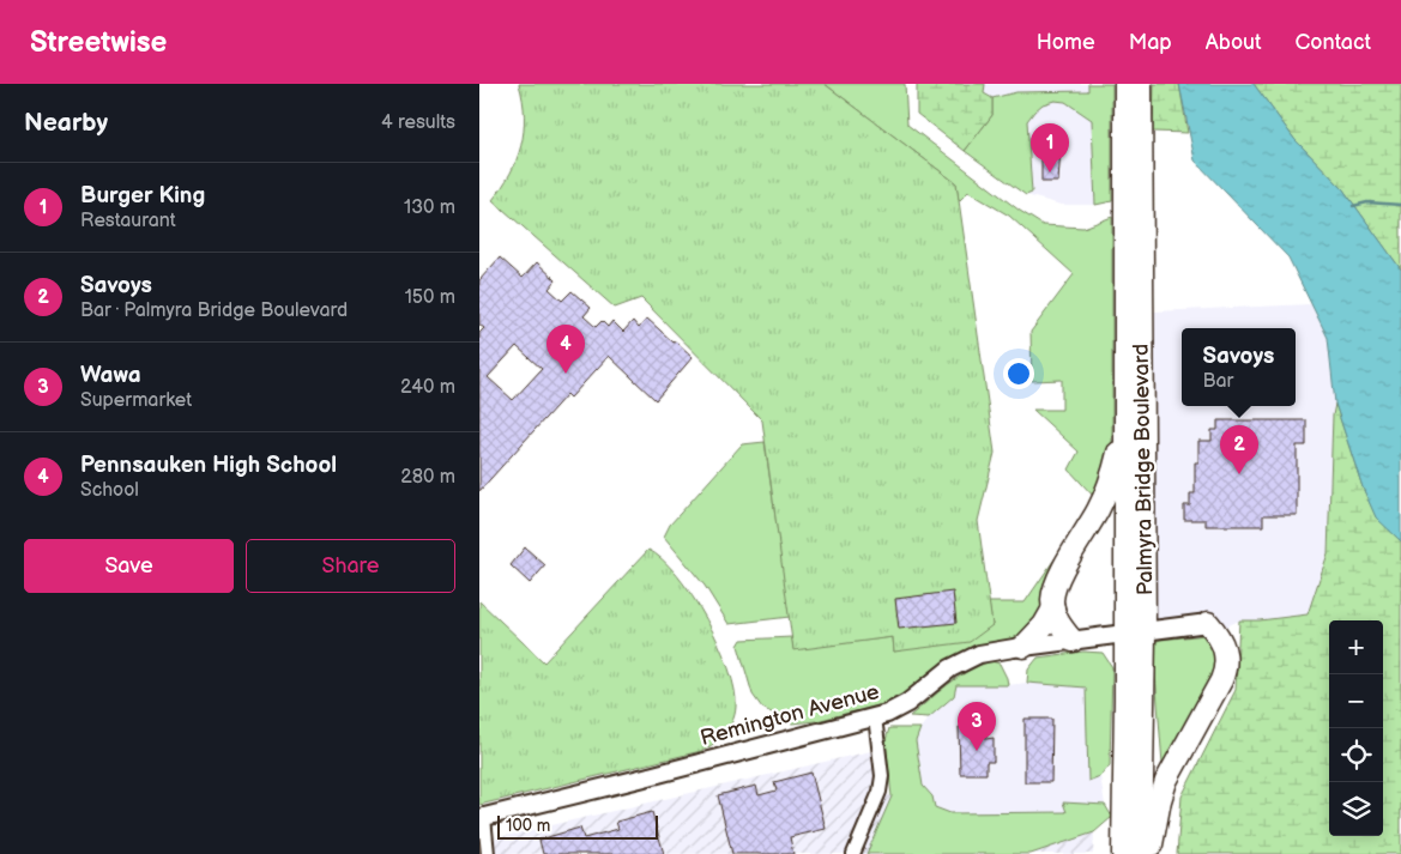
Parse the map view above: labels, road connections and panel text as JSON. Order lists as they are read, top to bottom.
{
  "streets": {
    "highway": ["Palmyra Bridge Boulevard"],
    "street": ["Remington Avenue"]
  },
  "crossings": [
    ["Palmyra Bridge Boulevard", "Remington Avenue"]
  ],
  "scale_bar": "100 m",
  "page": {
    "header": "Streetwise",
    "nav": [
      "Home",
      "Map",
      "About",
      "Contact"
    ],
    "heading": ["Nearby", "4 results"],
    "pins": [
      "1",
      "4",
      "2",
      "3"
    ],
    "list": [
      {
        "mark": "1",
        "name": "Burger King",
        "note": "Restaurant",
        "value": "130 m"
      },
      {
        "mark": "2",
        "name": "Savoys",
        "note": "Bar · Palmyra Bridge Boulevard",
        "value": "150 m"
      },
      {
        "mark": "3",
        "name": "Wawa",
        "note": "Supermarket",
        "value": "240 m"
      },
      {
        "mark": "4",
        "name": "Pennsauken High School",
        "note": "School",
        "value": "280 m"
      }
    ],
    "popup": ["Savoys", "Bar"],
    "buttons": ["Save", "Share"],
    "map_buttons": ["+", "−"],
    "scale": "100 m"
  }
}
